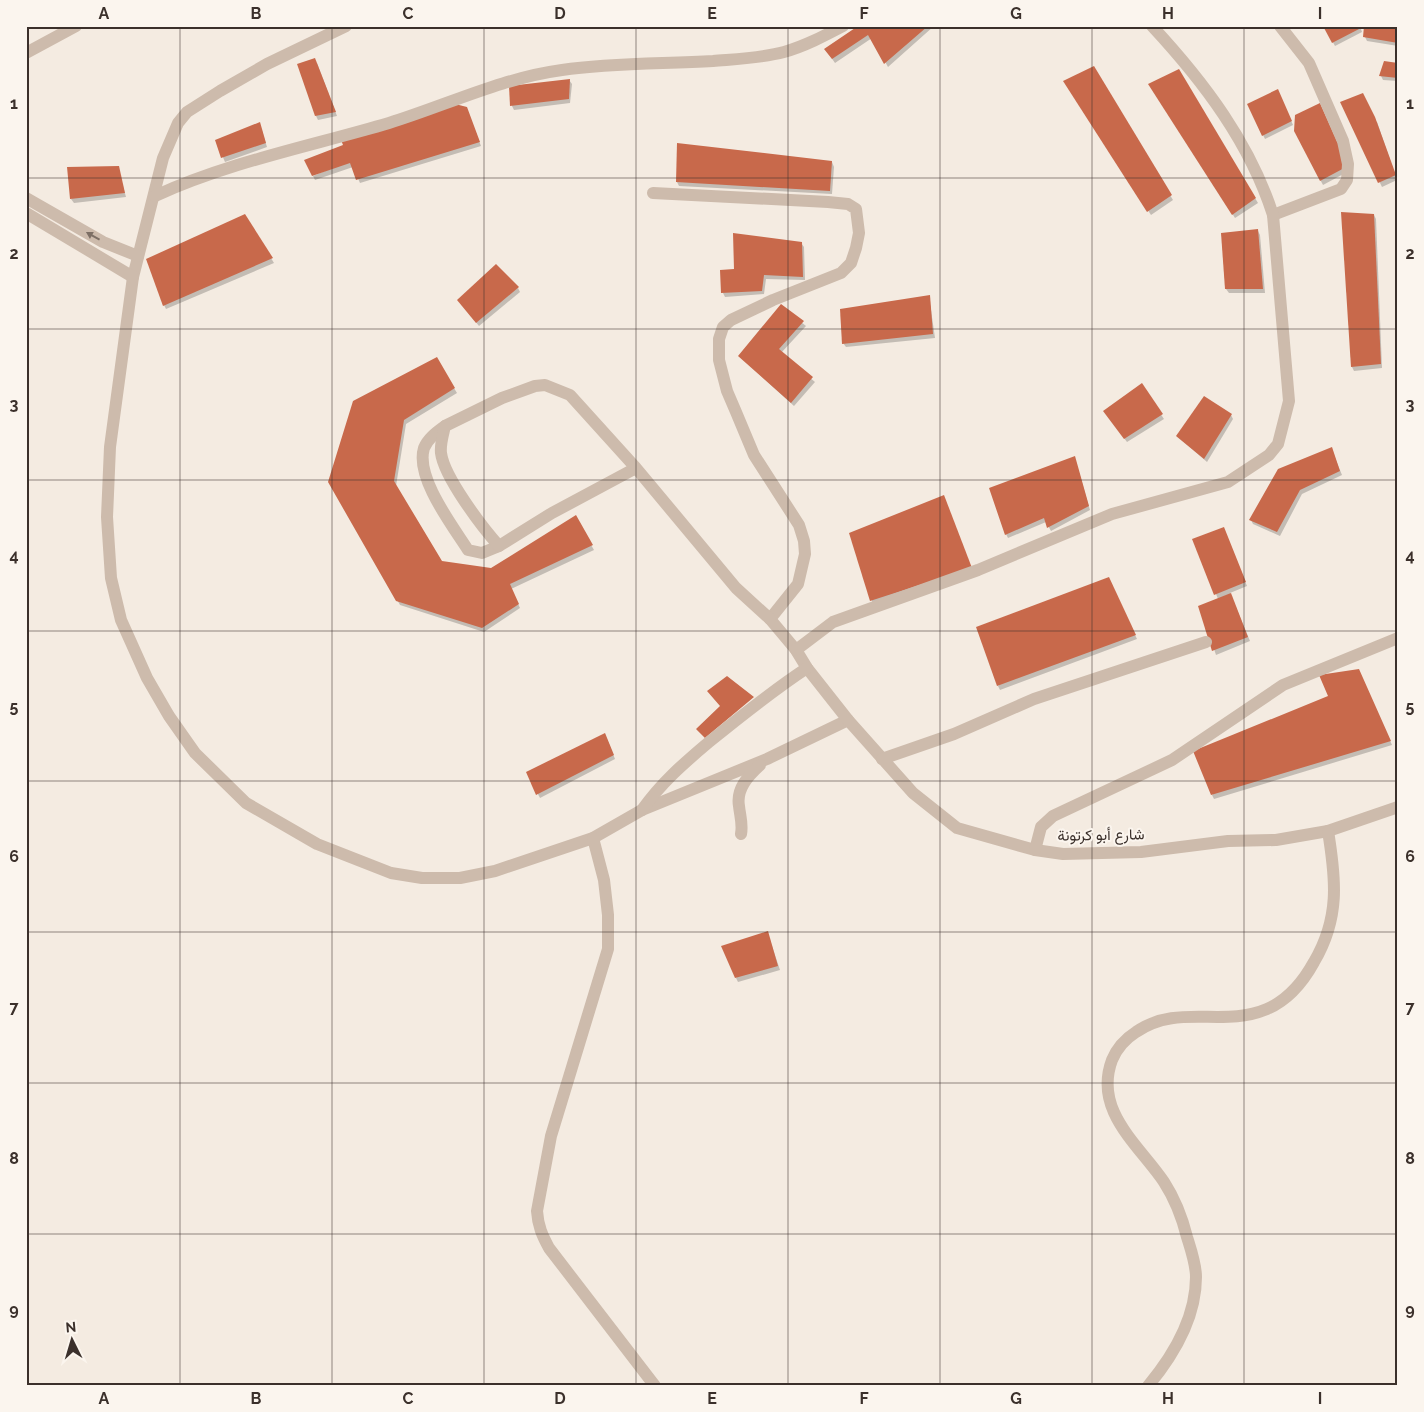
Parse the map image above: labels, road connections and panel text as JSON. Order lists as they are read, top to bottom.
{
  "streets": {
    "street": ["شارع أبو كرتونة"]
  },
  "north": "top",
  "grid": {
    "columns": [
      "A",
      "B",
      "C",
      "D",
      "E",
      "F",
      "G",
      "H",
      "I"
    ],
    "rows": [
      "1",
      "2",
      "3",
      "4",
      "5",
      "6",
      "7",
      "8",
      "9"
    ]
  }
}
